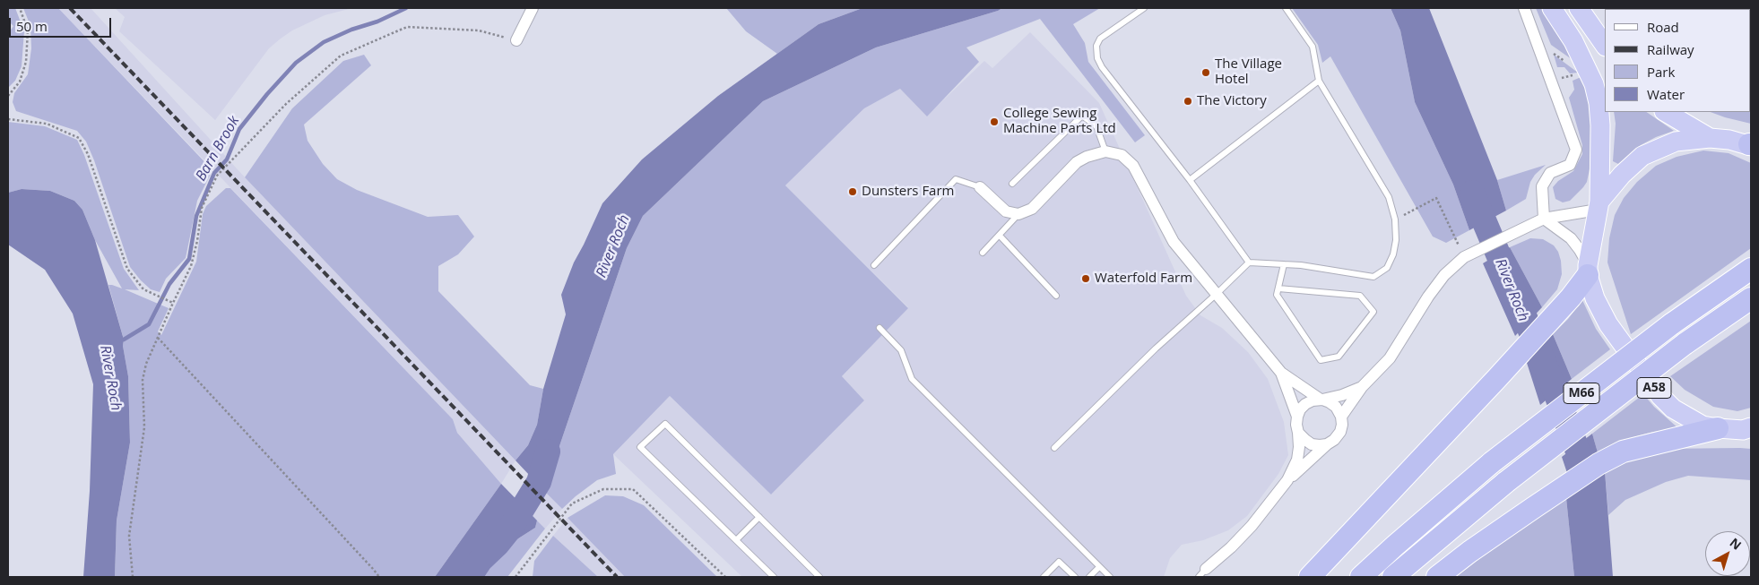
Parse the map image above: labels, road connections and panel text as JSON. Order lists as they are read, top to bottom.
{
  "streets": {
    "highway": ["A58", "M66"]
  },
  "water": ["Barn Brook", "River Roch"],
  "places": [
    "The Village Hotel",
    "The Victory",
    "College Sewing Machine Parts Ltd",
    "Dunsters Farm",
    "Waterfold Farm"
  ],
  "legend": [
    "Road",
    "Railway",
    "Park",
    "Water"
  ],
  "scale_bar": "50 m",
  "north": "top right"
}
